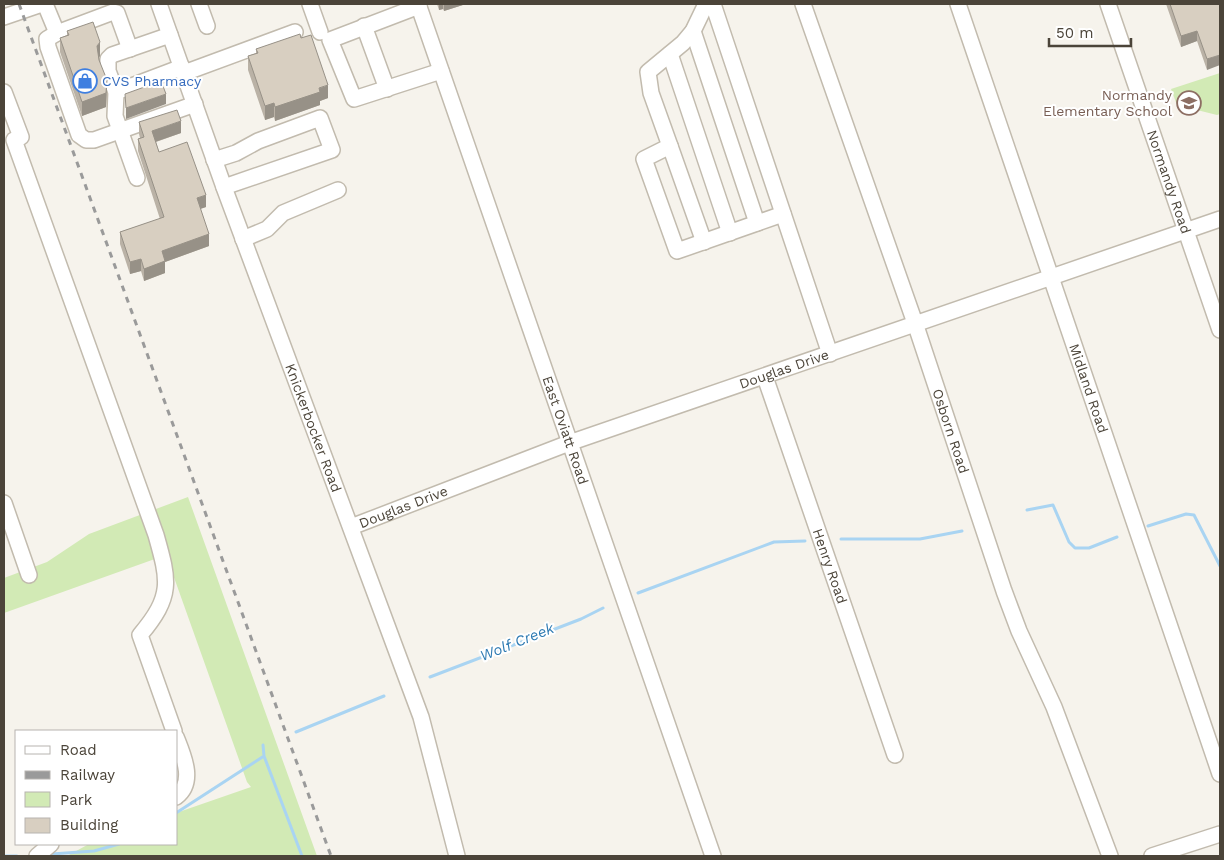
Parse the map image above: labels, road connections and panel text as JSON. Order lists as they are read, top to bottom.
{
  "streets": {
    "street": [
      "Normandy Road",
      "Douglas Drive",
      "Midland Road",
      "Knickerbocker Road",
      "East Oviatt Road",
      "Osborn Road",
      "Henry Road"
    ]
  },
  "crossings": [
    ["Normandy Road", "Douglas Drive"],
    ["Douglas Drive", "Midland Road"],
    ["Douglas Drive", "Knickerbocker Road"],
    ["Douglas Drive", "East Oviatt Road"],
    ["Douglas Drive", "Osborn Road"],
    ["Douglas Drive", "Henry Road"]
  ],
  "water": ["Wolf Creek"],
  "places": {
    "shop": ["CVS Pharmacy"],
    "school or university": ["Normandy Elementary School"]
  },
  "legend": [
    "Road",
    "Railway",
    "Park",
    "Building"
  ],
  "scale_bar": "50 m"
}
